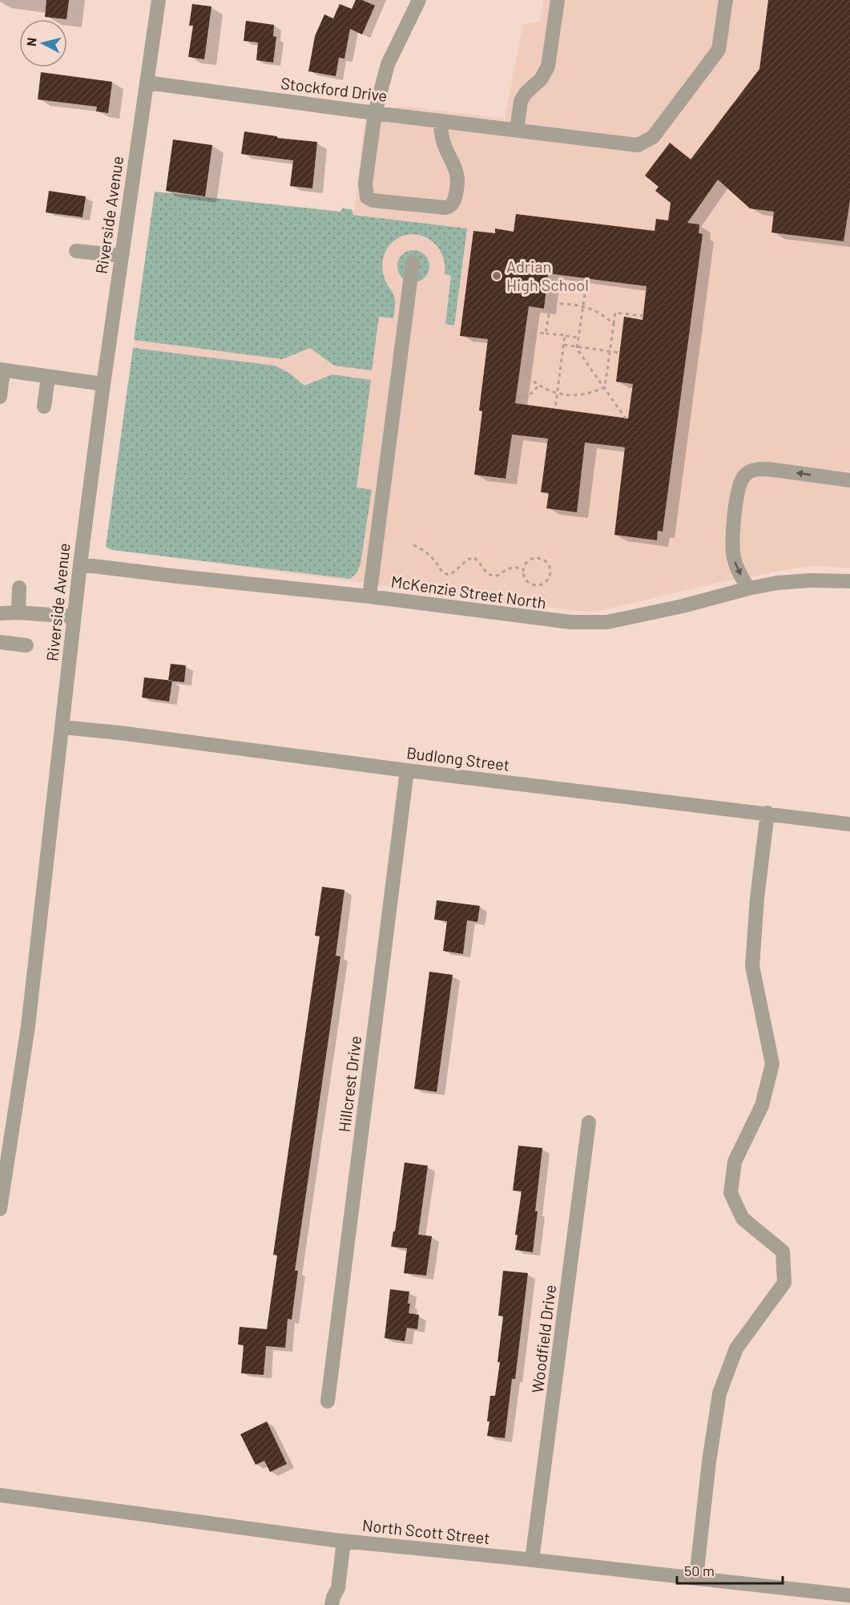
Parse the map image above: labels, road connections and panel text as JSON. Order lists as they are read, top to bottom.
{
  "streets": {
    "street": [
      "Stockford Drive",
      "Riverside Avenue",
      "McKenzie Street North",
      "Budlong Street",
      "Hillcrest Drive",
      "Woodfield Drive",
      "North Scott Street"
    ]
  },
  "crossings": [
    ["Stockford Drive", "Riverside Avenue"],
    ["Riverside Avenue", "McKenzie Street North"],
    ["Riverside Avenue", "Budlong Street"],
    ["Budlong Street", "Hillcrest Drive"],
    ["Woodfield Drive", "North Scott Street"]
  ],
  "places": ["Adrian High School"],
  "scale_bar": "50 m",
  "north": "left"
}
